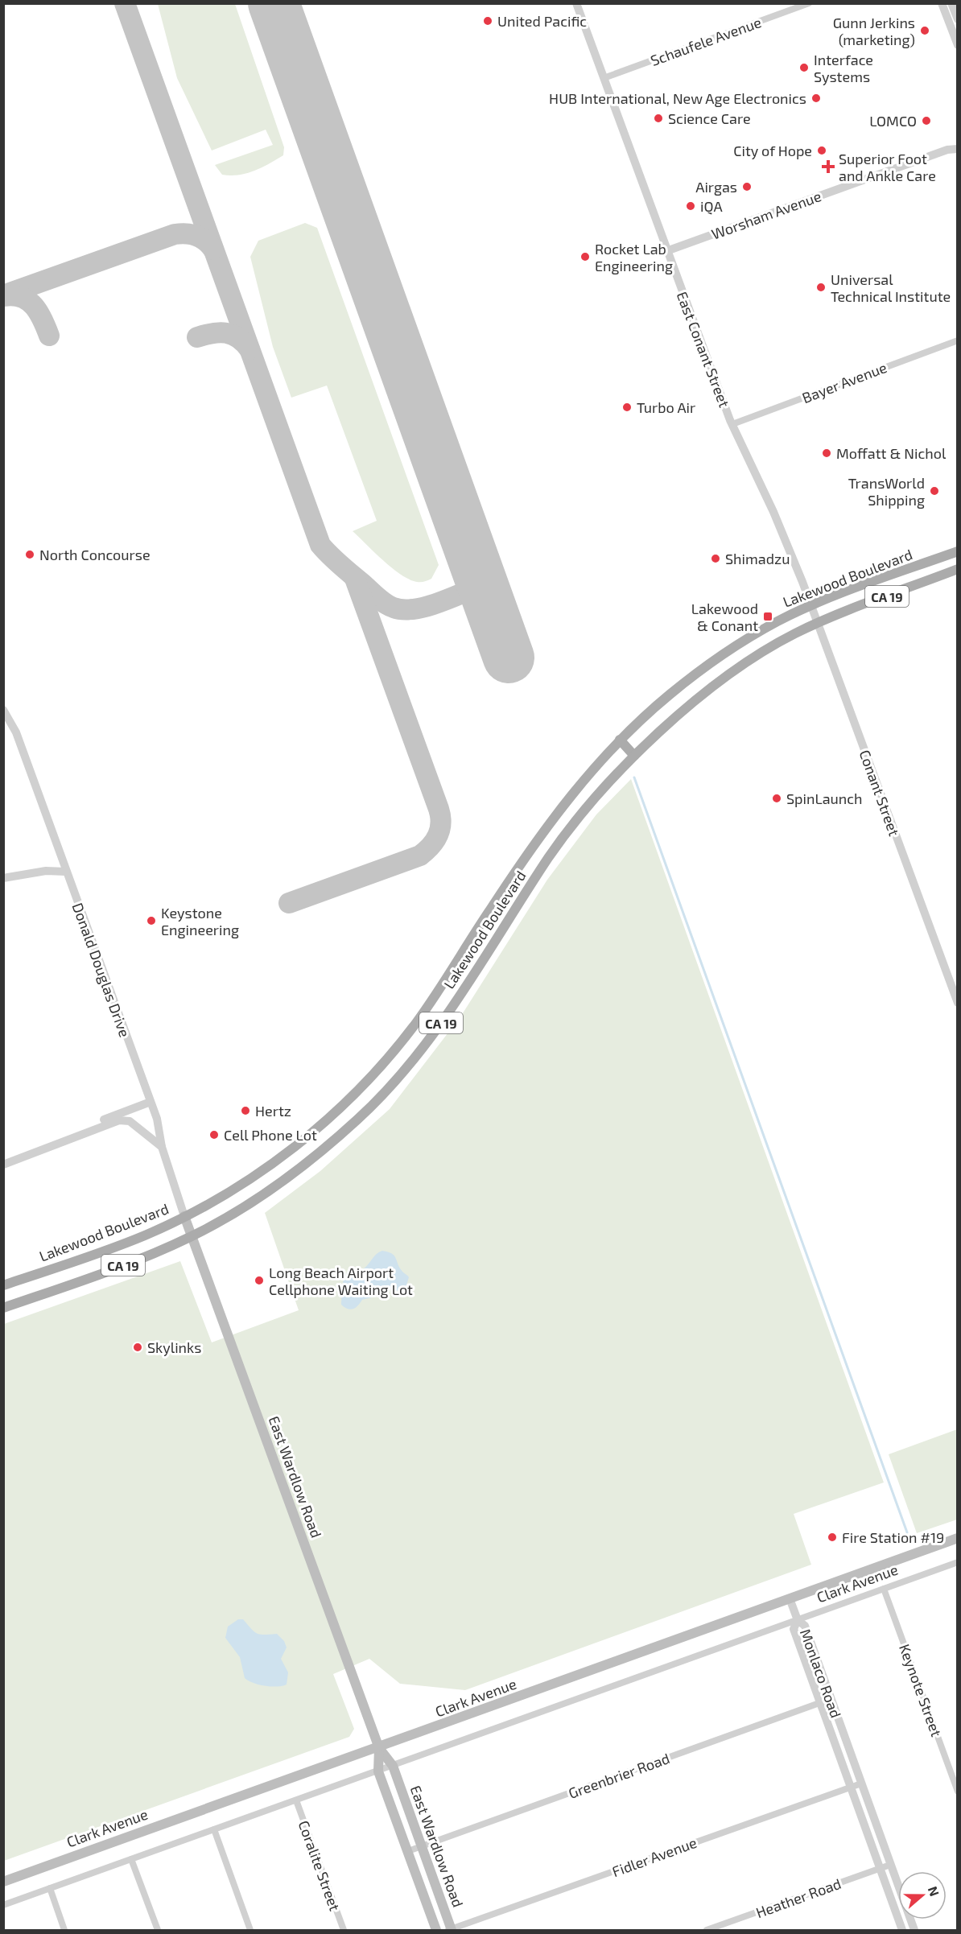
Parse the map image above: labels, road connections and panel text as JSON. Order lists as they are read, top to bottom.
{
  "streets": {
    "main road": [
      "Lakewood Boulevard",
      "CA 19",
      "East Wardlow Road",
      "Clark Avenue"
    ],
    "street": [
      "Schaufele Avenue",
      "Worsham Avenue",
      "East Conant Street",
      "Bayer Avenue",
      "Conant Street",
      "Donald Douglas Drive",
      "Monlaco Road",
      "Keynote Street",
      "Greenbrier Road",
      "Fidler Avenue",
      "Coralite Street",
      "Heather Road"
    ]
  },
  "crossings": [
    ["Schaufele Avenue", "East Conant Street"],
    ["Worsham Avenue", "East Conant Street"],
    ["East Conant Street", "Bayer Avenue"],
    ["East Conant Street", "Conant Street"],
    ["Lakewood Boulevard", "Conant Street"],
    ["Lakewood Boulevard", "Donald Douglas Drive"],
    ["Lakewood Boulevard", "East Wardlow Road"],
    ["Donald Douglas Drive", "East Wardlow Road"],
    ["East Wardlow Road", "Clark Avenue"],
    ["East Wardlow Road", "Greenbrier Road"],
    ["East Wardlow Road", "Fidler Avenue"],
    ["Clark Avenue", "Monlaco Road"],
    ["Clark Avenue", "Keynote Street"],
    ["Clark Avenue", "Coralite Street"],
    ["Monlaco Road", "Greenbrier Road"],
    ["Monlaco Road", "Fidler Avenue"],
    ["Monlaco Road", "Heather Road"]
  ],
  "places": {
    "other": [
      "United Pacific",
      "Gunn Jerkins (marketing)",
      "Interface Systems",
      "HUB International, New Age Electronics",
      "Science Care",
      "LOMCO",
      "City of Hope",
      "Airgas",
      "iQA",
      "Rocket Lab Engineering",
      "Universal Technical Institute",
      "Turbo Air",
      "Moffatt & Nichol",
      "TransWorld Shipping",
      "North Concourse",
      "Shimadzu",
      "SpinLaunch",
      "Keystone Engineering",
      "Hertz",
      "Cell Phone Lot",
      "Long Beach Airport Cellphone Waiting Lot",
      "Skylinks",
      "Fire Station #19"
    ],
    "health": ["Superior Foot and Ankle Care"],
    "transit": ["Lakewood & Conant"]
  },
  "north": "right"
}
